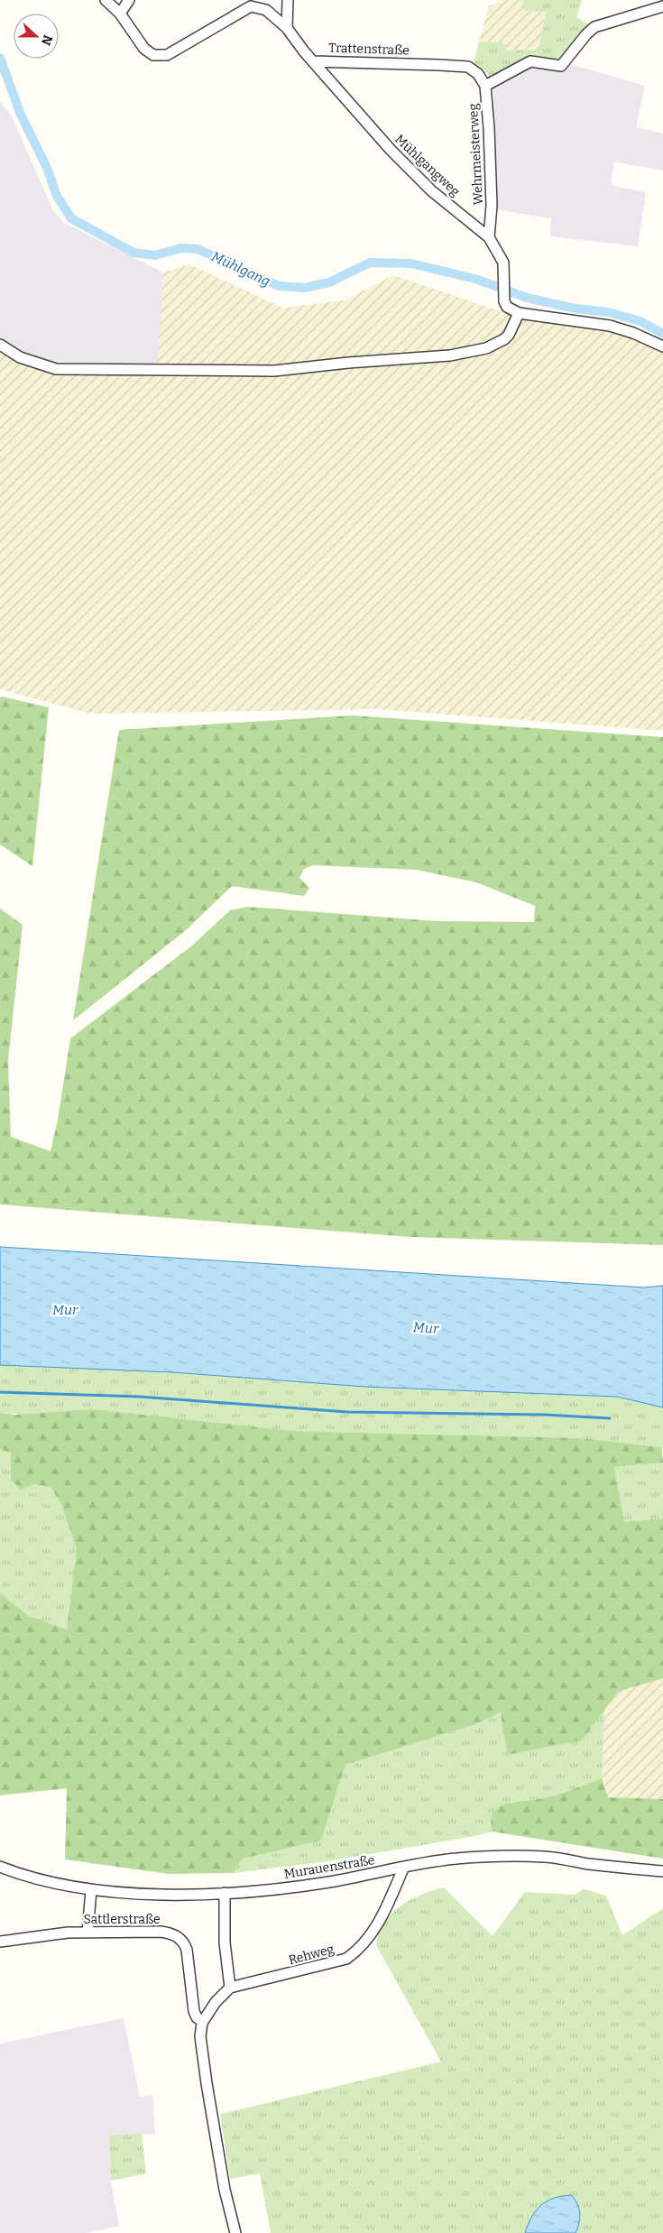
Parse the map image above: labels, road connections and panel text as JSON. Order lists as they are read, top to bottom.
{
  "streets": {
    "street": [
      "Trattenstraße",
      "Wehrmeisterweg",
      "Mühlgangweg",
      "Murauenstraße",
      "Sattlerstraße",
      "Rehweg"
    ]
  },
  "crossings": [
    ["Trattenstraße", "Wehrmeisterweg"],
    ["Trattenstraße", "Mühlgangweg"],
    ["Wehrmeisterweg", "Mühlgangweg"],
    ["Murauenstraße", "Rehweg"]
  ],
  "water": ["Mühlgang", "Mur"],
  "north": "right"
}
